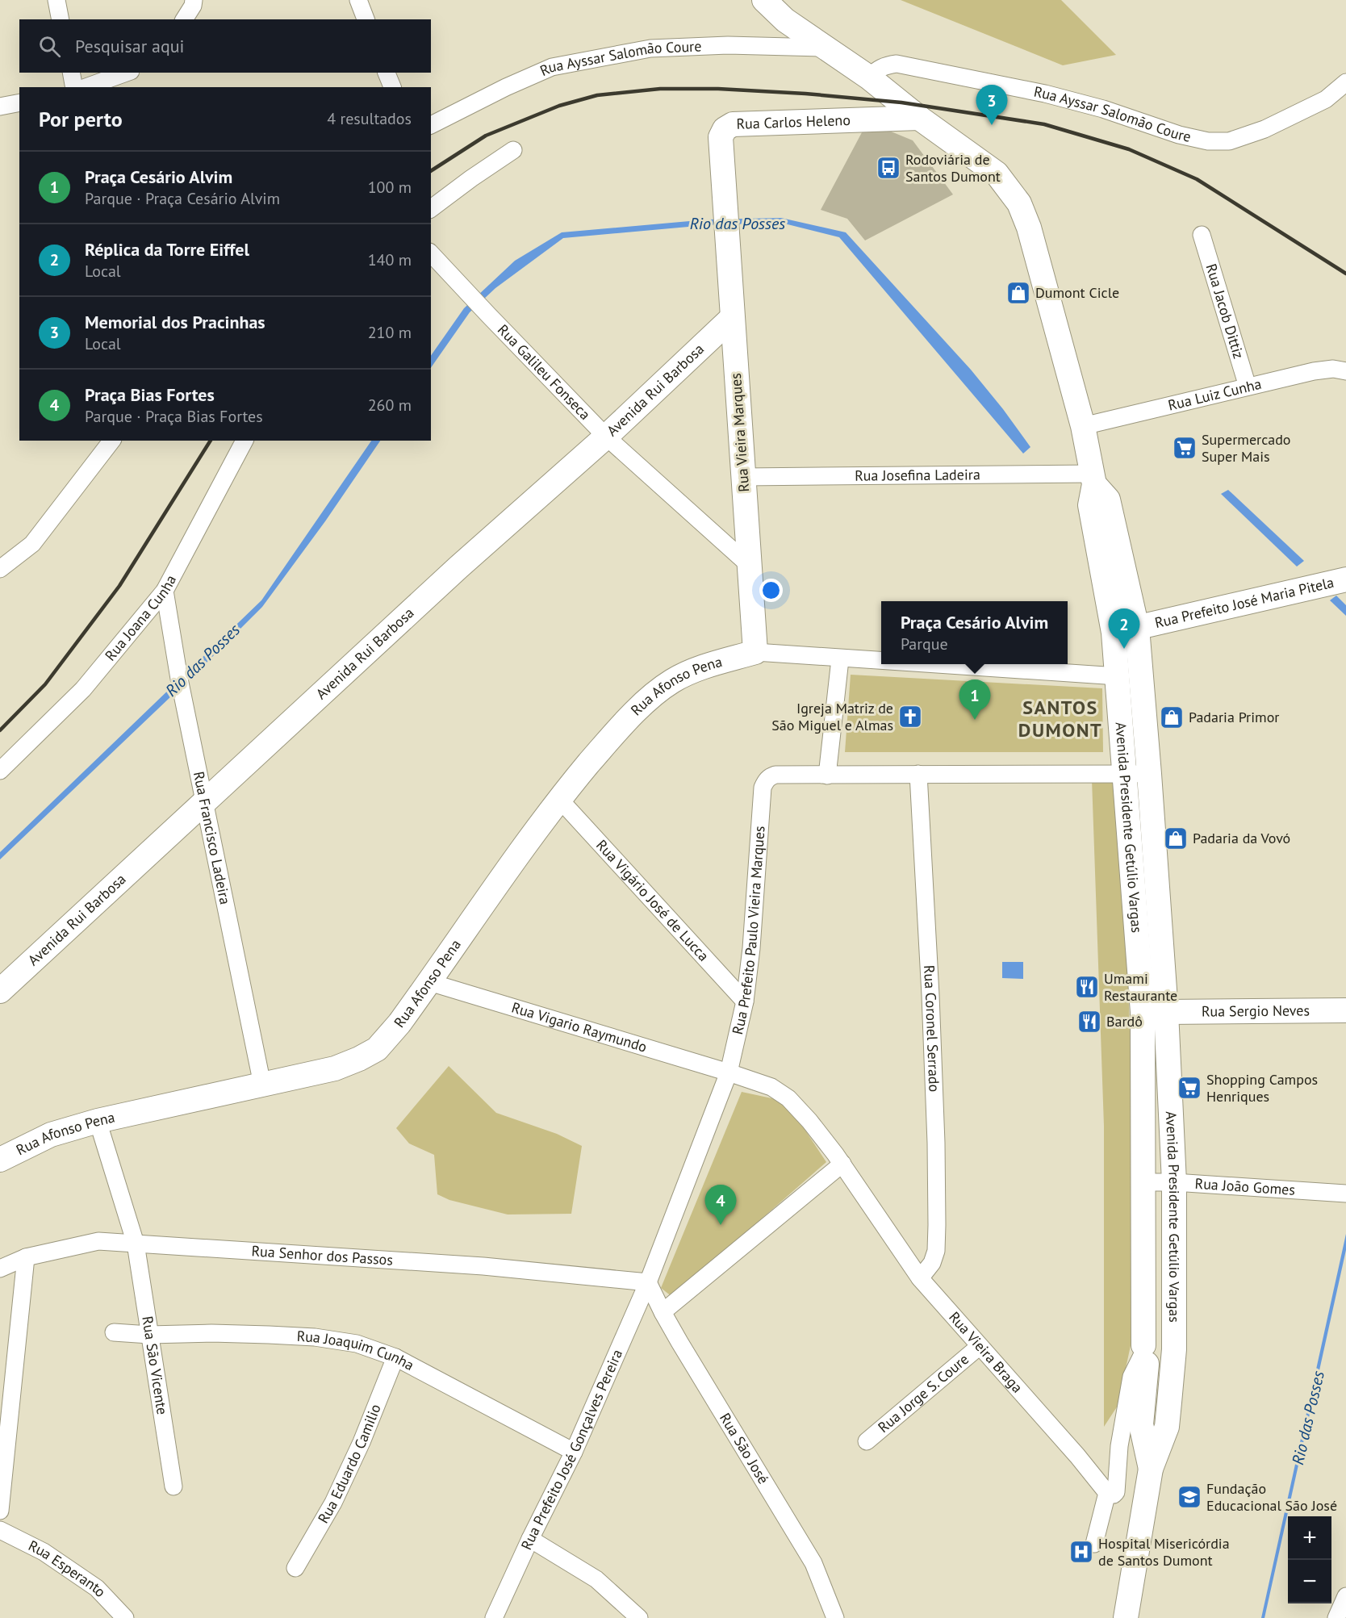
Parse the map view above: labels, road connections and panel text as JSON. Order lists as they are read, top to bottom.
{
  "streets": {
    "main road": [
      "Rua Carlos Heleno",
      "Avenida Rui Barbosa",
      "Rua Vieira Marques",
      "Rua Prefeito José Maria Pitela",
      "Rua Afonso Pena",
      "Avenida Presidente Getúlio Vargas",
      "Rua Sergio Neves"
    ],
    "street": [
      "Rua Ayssar Salomão Coure",
      "Rua Jacob Dittiz",
      "Rua Galileu Fonseca",
      "Rua Luiz Cunha",
      "Rua Josefina Ladeira",
      "Rua Joana Cunha",
      "Rua Francisco Ladeira",
      "Rua Vigário José de Lucca",
      "Rua Prefeito Paulo Vieira Marques",
      "Rua Vigario Raymundo",
      "Rua Coronel Serrado",
      "Rua João Gomes",
      "Rua Senhor dos Passos",
      "Rua Joaquim Cunha",
      "Rua Vieira Braga",
      "Rua São Vicente",
      "Rua Jorge S. Coure",
      "Rua São José",
      "Rua Prefeito José Gonçalves Pereira",
      "Rua Eduardo Camilio",
      "Rua Esperanto"
    ]
  },
  "crossings": [
    ["Rua Ayssar Salomão Coure", "Avenida Presidente Getúlio Vargas"],
    ["Rua Carlos Heleno", "Rua Vieira Marques"],
    ["Rua Carlos Heleno", "Avenida Presidente Getúlio Vargas"],
    ["Rua Jacob Dittiz", "Rua Luiz Cunha"],
    ["Rua Galileu Fonseca", "Avenida Rui Barbosa"],
    ["Rua Galileu Fonseca", "Rua Vieira Marques"],
    ["Avenida Rui Barbosa", "Rua Vieira Marques"],
    ["Avenida Rui Barbosa", "Rua Francisco Ladeira"],
    ["Rua Luiz Cunha", "Avenida Presidente Getúlio Vargas"],
    ["Rua Vieira Marques", "Rua Josefina Ladeira"],
    ["Rua Vieira Marques", "Rua Afonso Pena"],
    ["Rua Josefina Ladeira", "Avenida Presidente Getúlio Vargas"],
    ["Rua Prefeito José Maria Pitela", "Avenida Presidente Getúlio Vargas"],
    ["Rua Joana Cunha", "Rua Francisco Ladeira"],
    ["Rua Afonso Pena", "Rua Francisco Ladeira"],
    ["Rua Afonso Pena", "Rua Vigário José de Lucca"],
    ["Rua Afonso Pena", "Rua Vigario Raymundo"],
    ["Rua Afonso Pena", "Rua São Vicente"],
    ["Avenida Presidente Getúlio Vargas", "Rua Sergio Neves"],
    ["Avenida Presidente Getúlio Vargas", "Rua João Gomes"],
    ["Rua Vigário José de Lucca", "Rua Prefeito Paulo Vieira Marques"],
    ["Rua Prefeito Paulo Vieira Marques", "Rua Vigario Raymundo"],
    ["Rua Prefeito Paulo Vieira Marques", "Rua Senhor dos Passos"],
    ["Rua Prefeito Paulo Vieira Marques", "Rua São José"],
    ["Rua Prefeito Paulo Vieira Marques", "Rua Prefeito José Gonçalves Pereira"],
    ["Rua Vigario Raymundo", "Rua Vieira Braga"],
    ["Rua Coronel Serrado", "Rua Vieira Braga"],
    ["Rua Senhor dos Passos", "Rua São Vicente"],
    ["Rua Senhor dos Passos", "Rua São José"],
    ["Rua Senhor dos Passos", "Rua Prefeito José Gonçalves Pereira"],
    ["Rua Joaquim Cunha", "Rua São Vicente"],
    ["Rua Joaquim Cunha", "Rua Prefeito José Gonçalves Pereira"],
    ["Rua Joaquim Cunha", "Rua Eduardo Camilio"],
    ["Rua Vieira Braga", "Rua Jorge S. Coure"],
    ["Rua São José", "Rua Prefeito José Gonçalves Pereira"]
  ],
  "districts": ["SANTOS DUMONT"],
  "water": ["Rio das Posses"],
  "places": {
    "bus stop": ["Rodoviária de Santos Dumont"],
    "shop": ["Dumont Cicle", "Padaria Primor", "Padaria da Vovó"],
    "supermarket": ["Supermercado Super Mais", "Shopping Campos Henriques"],
    "church": ["Igreja Matriz de São Miguel e Almas"],
    "restaurant": ["Umami Restaurante", "Bardô"],
    "school or university": ["Fundação Educacional São José"],
    "hospital": ["Hospital Misericórdia de Santos Dumont"]
  },
  "page": {
    "search": "Pesquisar aqui",
    "pins": [
      "3",
      "2",
      "1",
      "4"
    ],
    "heading": ["Por perto", "4 resultados"],
    "list": [
      {
        "mark": "1",
        "name": "Praça Cesário Alvim",
        "note": "Parque · Praça Cesário Alvim",
        "value": "100 m"
      },
      {
        "mark": "2",
        "name": "Réplica da Torre Eiffel",
        "note": "Local",
        "value": "140 m"
      },
      {
        "mark": "3",
        "name": "Memorial dos Pracinhas",
        "note": "Local",
        "value": "210 m"
      },
      {
        "mark": "4",
        "name": "Praça Bias Fortes",
        "note": "Parque · Praça Bias Fortes",
        "value": "260 m"
      }
    ],
    "popup": ["Praça Cesário Alvim", "Parque"],
    "map_buttons": ["+", "−"]
  }
}
